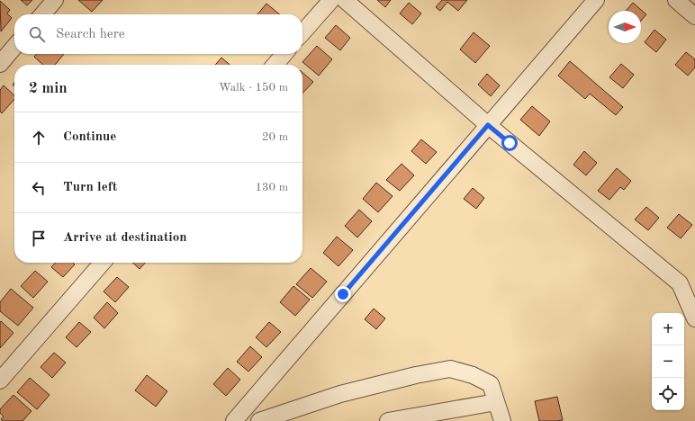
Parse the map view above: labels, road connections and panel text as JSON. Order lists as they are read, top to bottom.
{
  "north": "right",
  "page": {
    "search": "Search here",
    "heading": ["2 min", "Walk · 150 m"],
    "list": [
      ["Continue", "20 m"],
      ["Turn left", "130 m"],
      "Arrive at destination"
    ],
    "map_buttons": ["+", "−"]
  }
}
